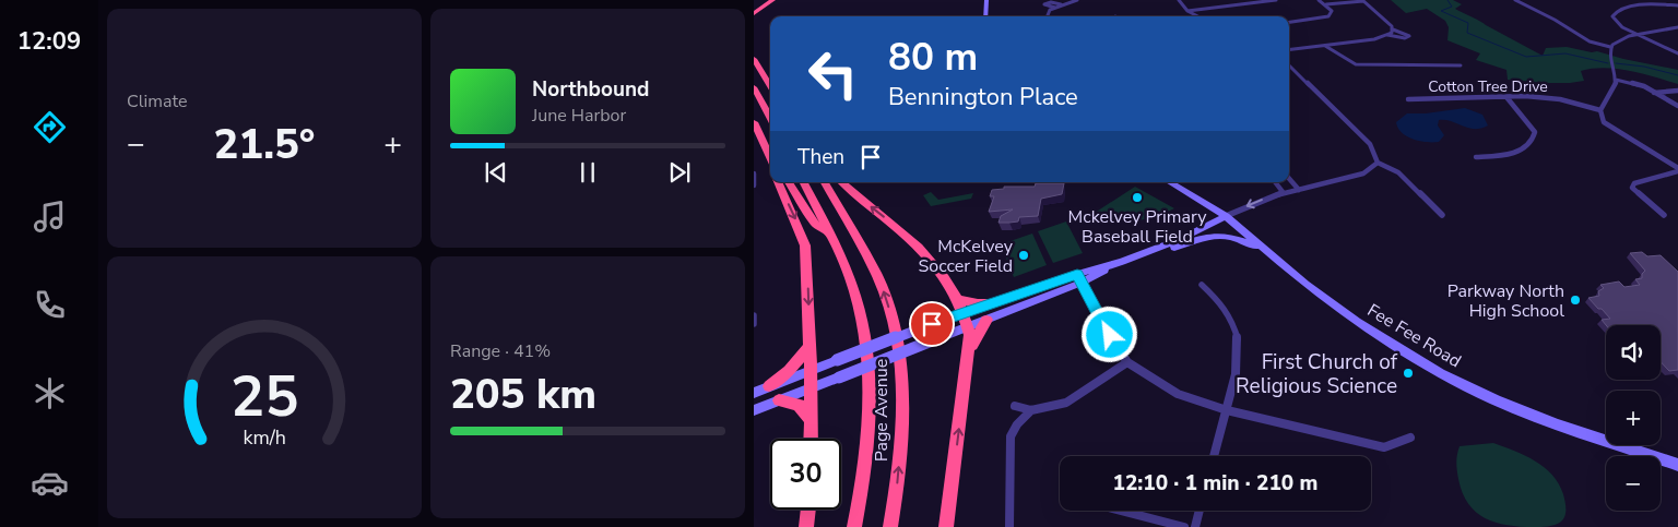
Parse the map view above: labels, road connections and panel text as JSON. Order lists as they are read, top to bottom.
{
  "streets": {
    "highway": ["Page Avenue"],
    "main road": ["Fee Fee Road"],
    "street": ["Cotton Tree Drive"]
  },
  "places": [
    "Mckelvey Primary Baseball Field",
    "McKelvey Soccer Field",
    "Parkway North High School",
    "First Church of Religious Science"
  ],
  "page": {
    "tabs": "12:09",
    "tile": [
      "Climate",
      ["Range · 41%", "205 km"]
    ],
    "turn": ["80 m", "Bennington Place"],
    "song": ["Northbound", "June Harbor"],
    "heat": ["−", "21.5°", "+"],
    "then": "Then",
    "map_buttons": ["+", "−"],
    "limit": "30",
    "trip": "12:10 · 1 min · 210 m",
    "gauge": ["25", "km/h"]
  }
}
